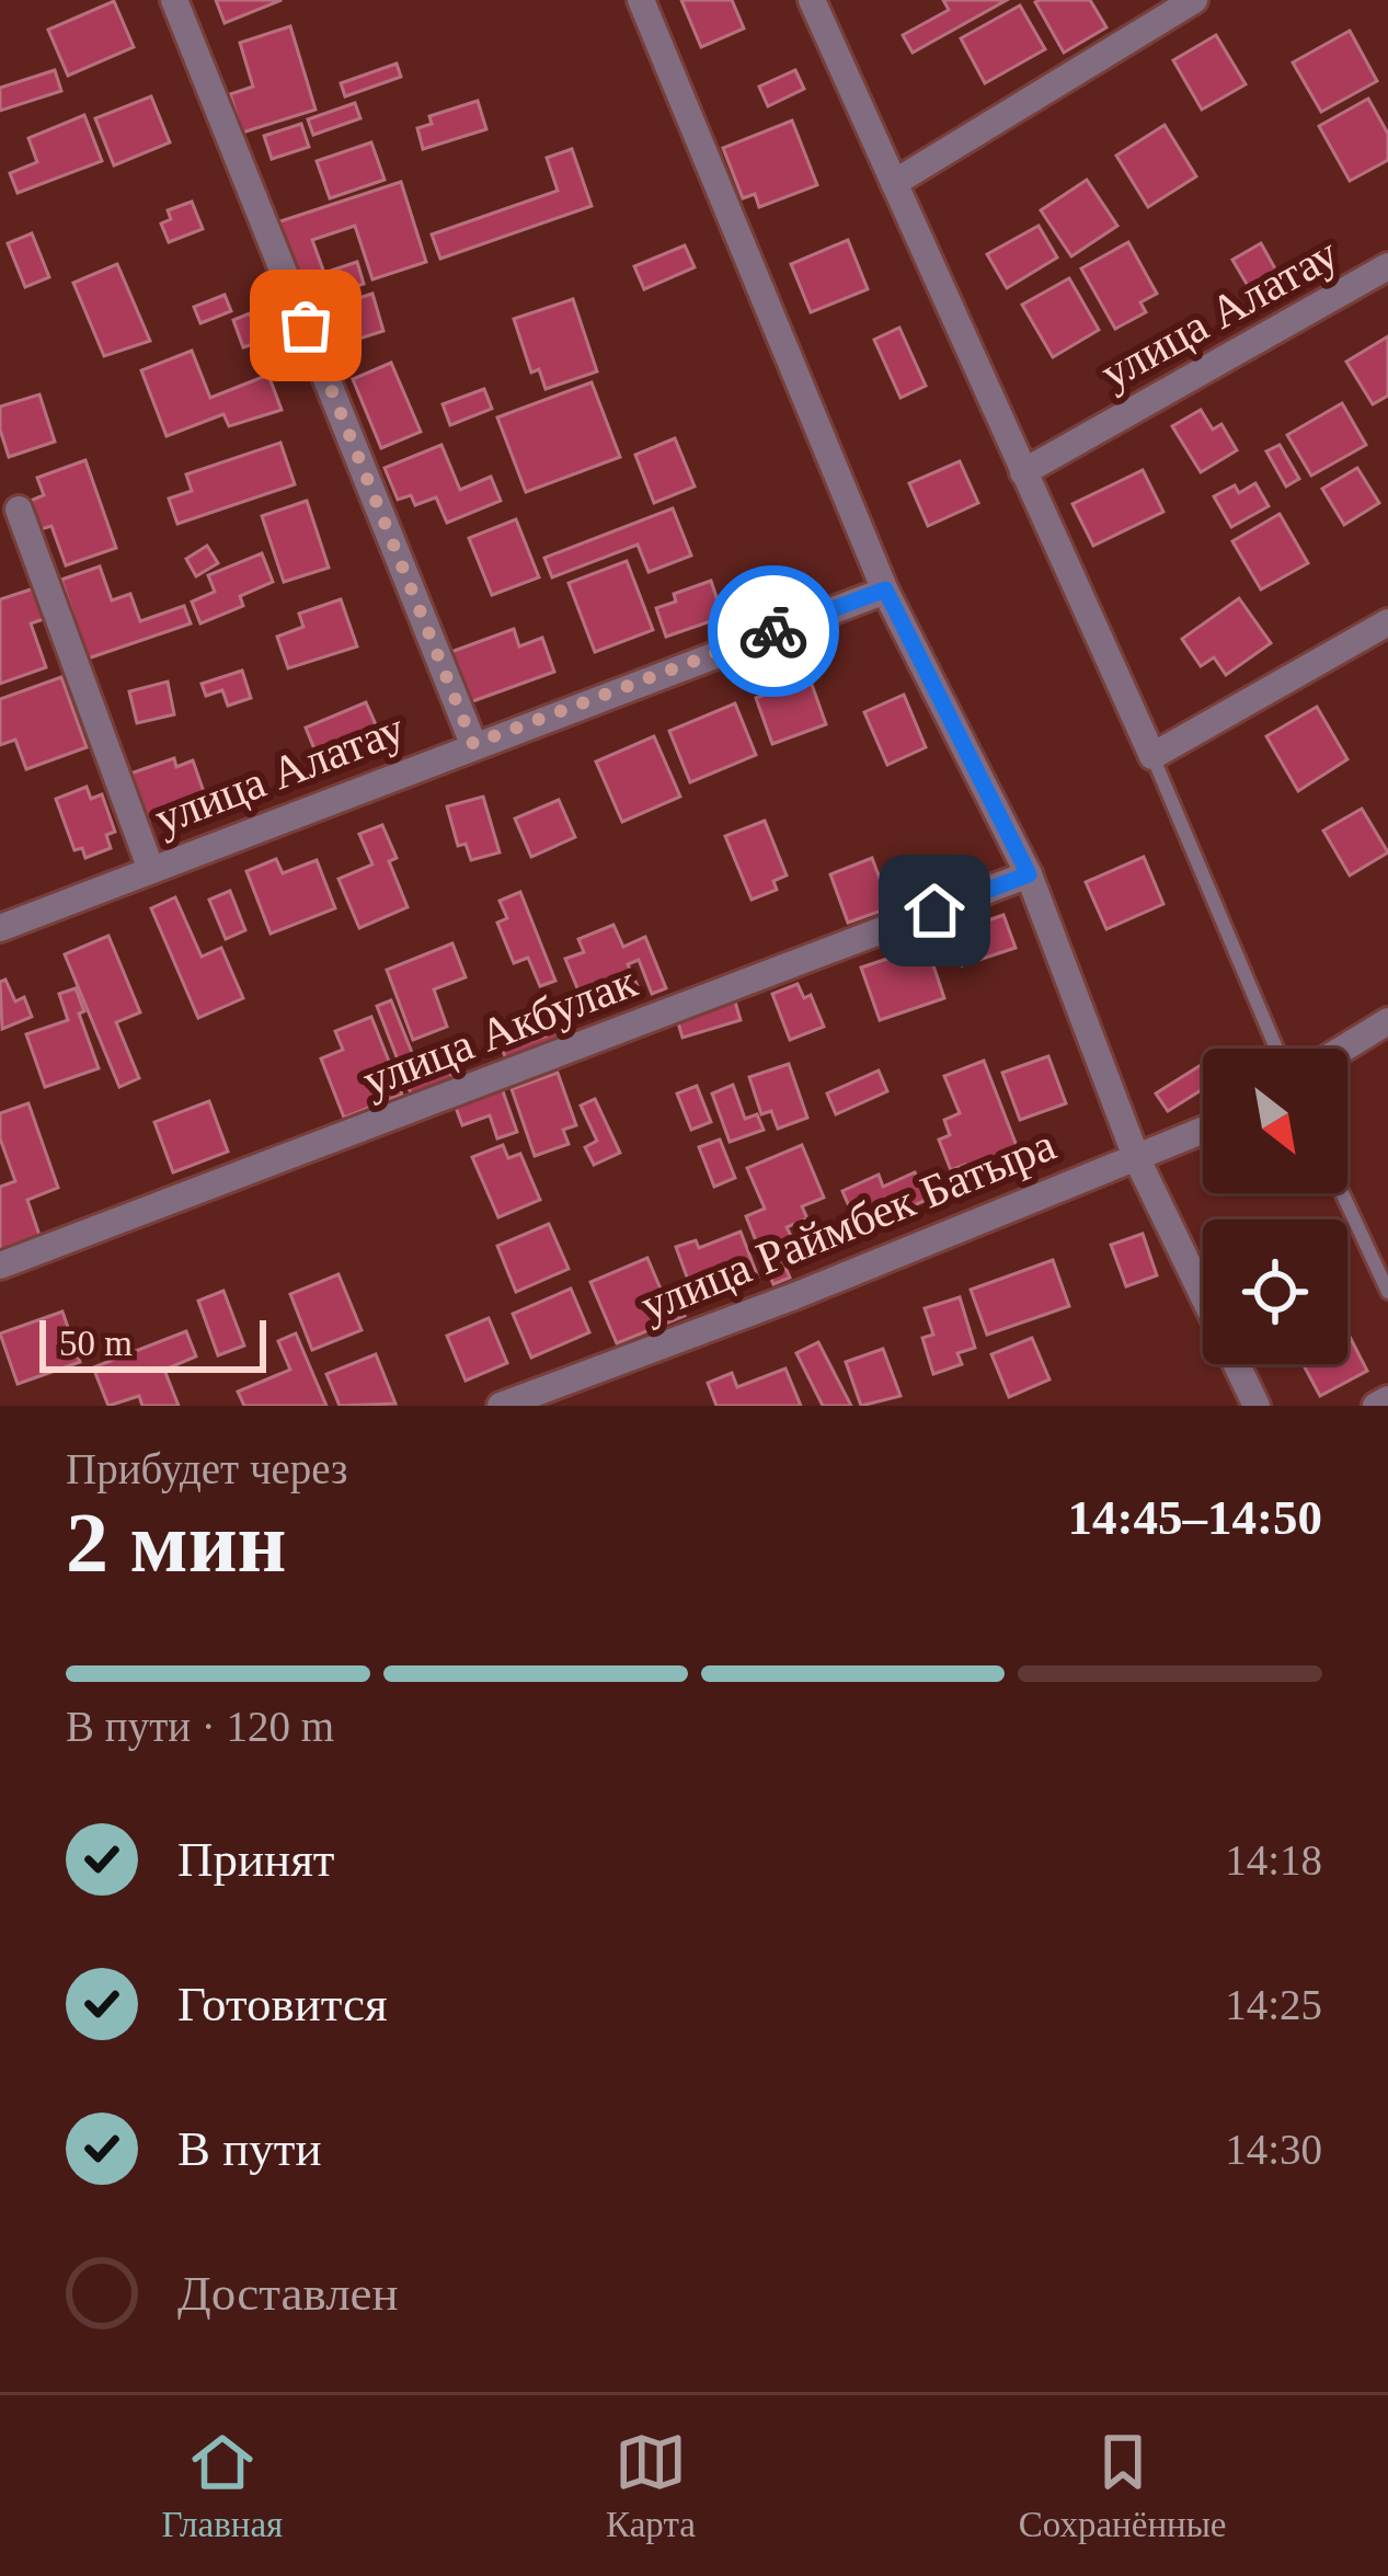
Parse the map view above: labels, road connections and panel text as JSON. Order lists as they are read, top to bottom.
{
  "streets": {
    "street": ["улица Алатау", "улица Акбулак", "улица Раймбек Батыра"]
  },
  "scale_bar": "50 m",
  "north": "bottom right",
  "page": {
    "scale": "50 m",
    "heading": ["2 мин", "Прибудет через", "14:45–14:50"],
    "bar": "В пути · 120 m",
    "list": [
      ["Принят", "14:18"],
      ["Готовится", "14:25"],
      ["В пути", "14:30"],
      "Доставлен"
    ],
    "tabs": ["Главная", "Карта", "Сохранённые"]
  }
}
